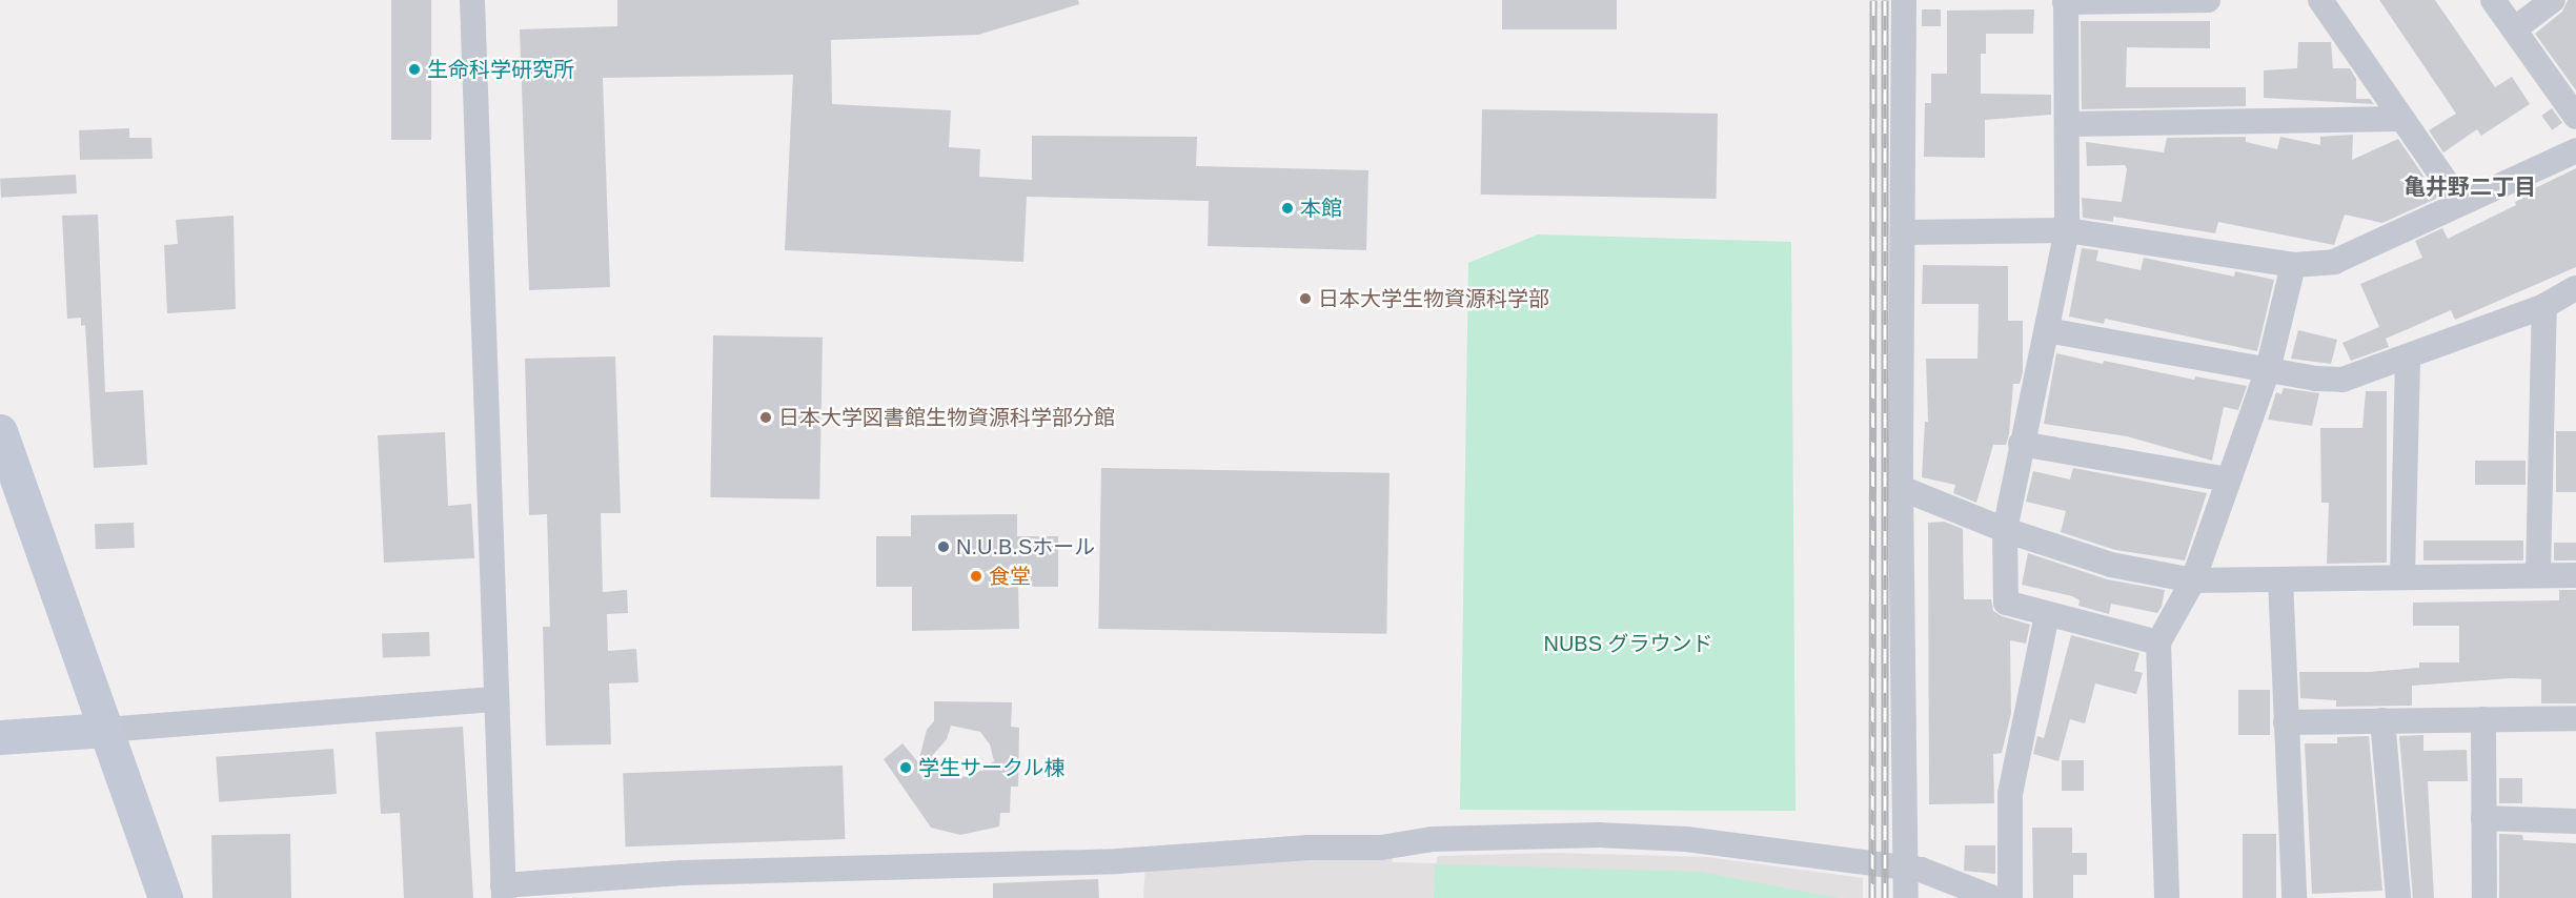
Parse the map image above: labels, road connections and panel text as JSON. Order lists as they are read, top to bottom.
{
  "districts": ["亀井野二丁目"],
  "parks": ["NUBS グラウンド"],
  "places": [
    "生命科学研究所",
    "本館",
    "日本大学生物資源科学部",
    "日本大学図書館生物資源科学部分館",
    "N.U.B.Sホール",
    "食堂",
    "学生サークル棟"
  ]
}
